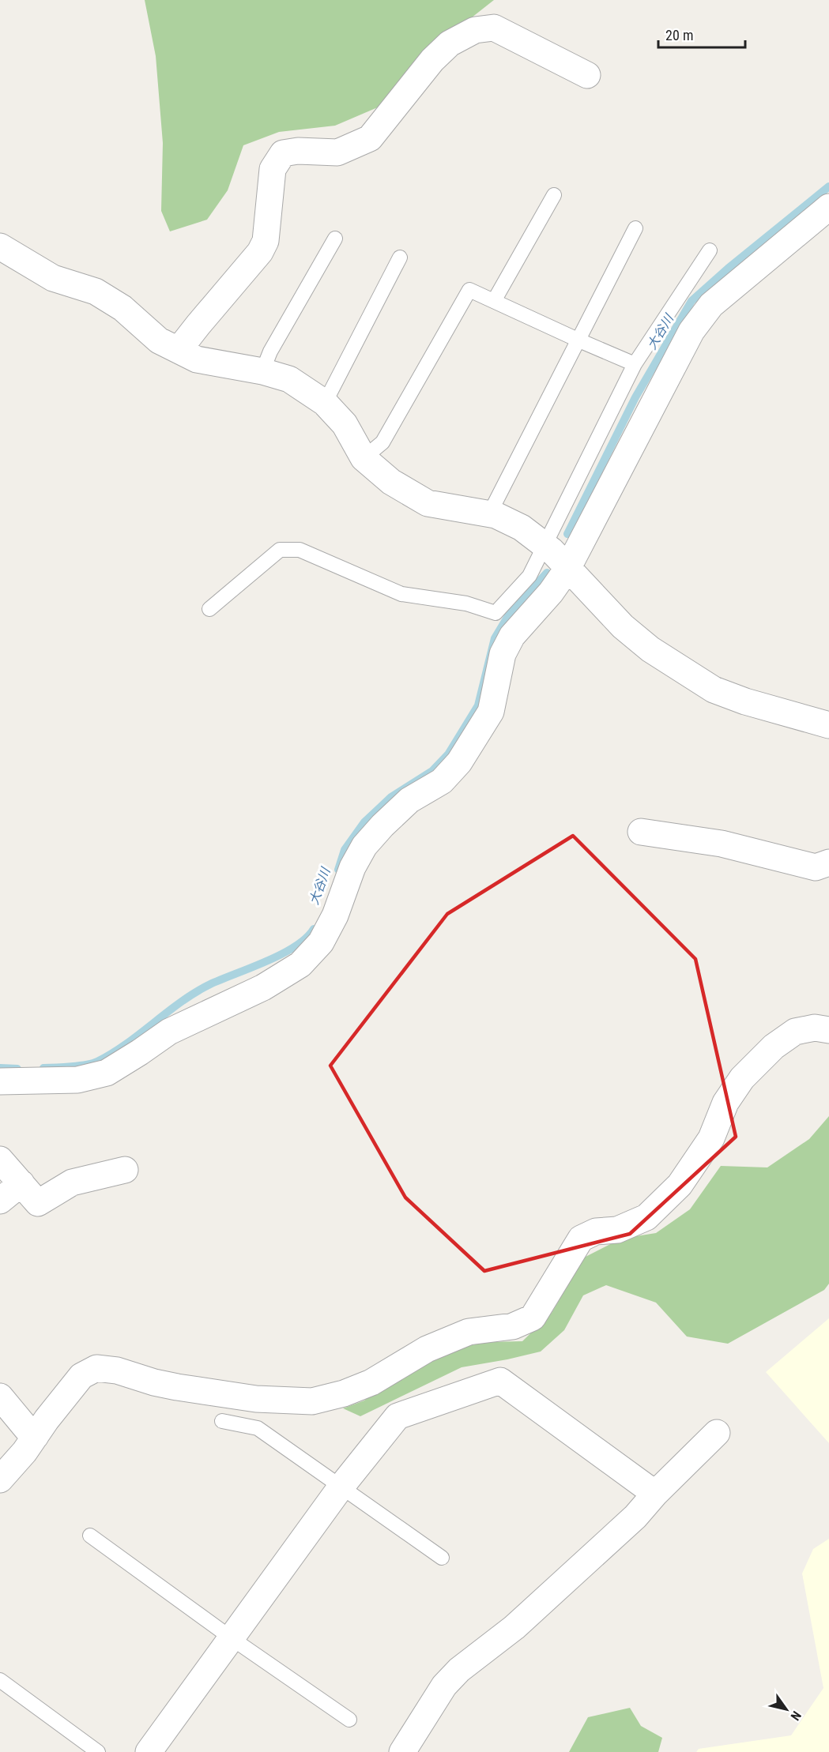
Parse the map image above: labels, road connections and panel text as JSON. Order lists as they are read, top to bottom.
{
  "water": ["大谷川"],
  "scale_bar": "20 m",
  "north": "bottom right"
}
